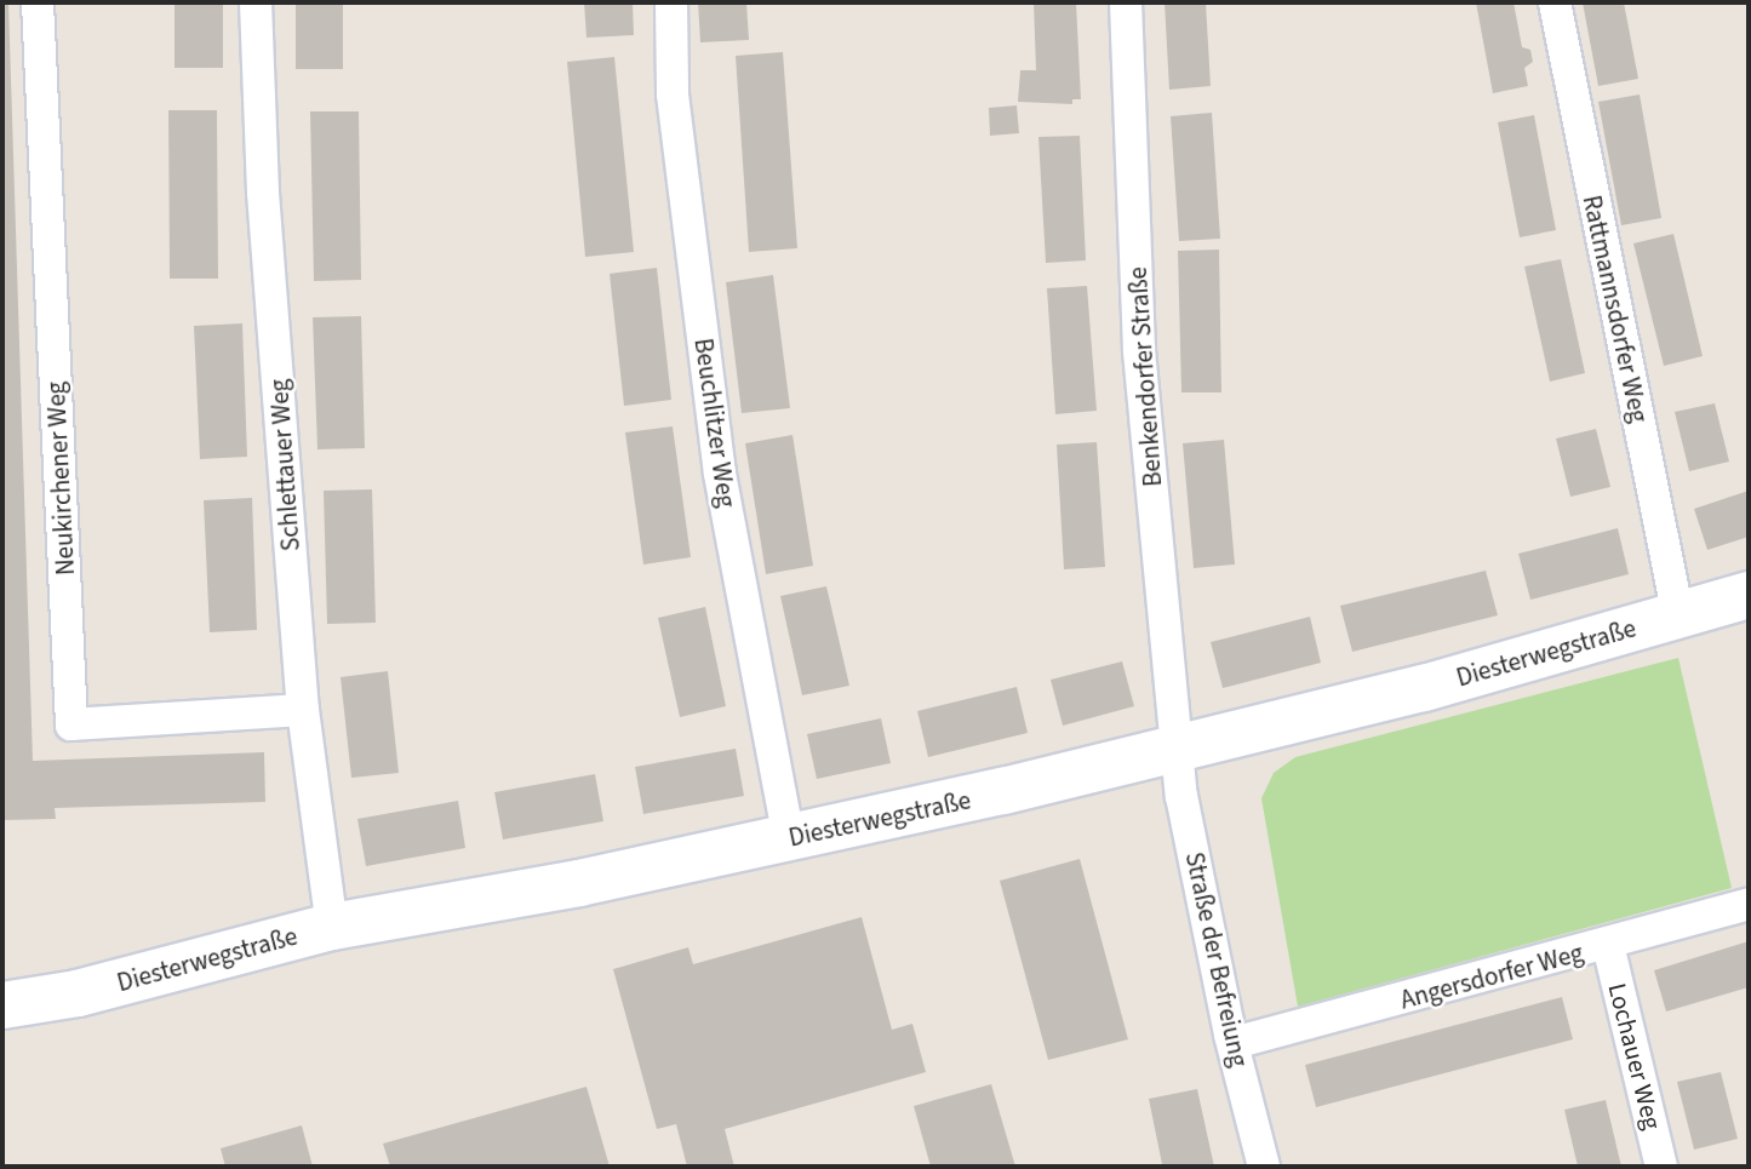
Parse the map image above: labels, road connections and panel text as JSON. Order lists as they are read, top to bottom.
{
  "streets": {
    "street": [
      "Rattmannsdorfer Weg",
      "Benkendorfer Straße",
      "Beuchlitzer Weg",
      "Schlettauer Weg",
      "Neukirchener Weg",
      "Diesterwegstraße",
      "Straße der Befreiung",
      "Angersdorfer Weg",
      "Lochauer Weg"
    ]
  },
  "crossings": [
    ["Rattmannsdorfer Weg", "Diesterwegstraße"],
    ["Benkendorfer Straße", "Diesterwegstraße"],
    ["Benkendorfer Straße", "Straße der Befreiung"],
    ["Beuchlitzer Weg", "Diesterwegstraße"],
    ["Schlettauer Weg", "Neukirchener Weg"],
    ["Schlettauer Weg", "Diesterwegstraße"],
    ["Diesterwegstraße", "Straße der Befreiung"],
    ["Straße der Befreiung", "Angersdorfer Weg"],
    ["Angersdorfer Weg", "Lochauer Weg"]
  ]
}
